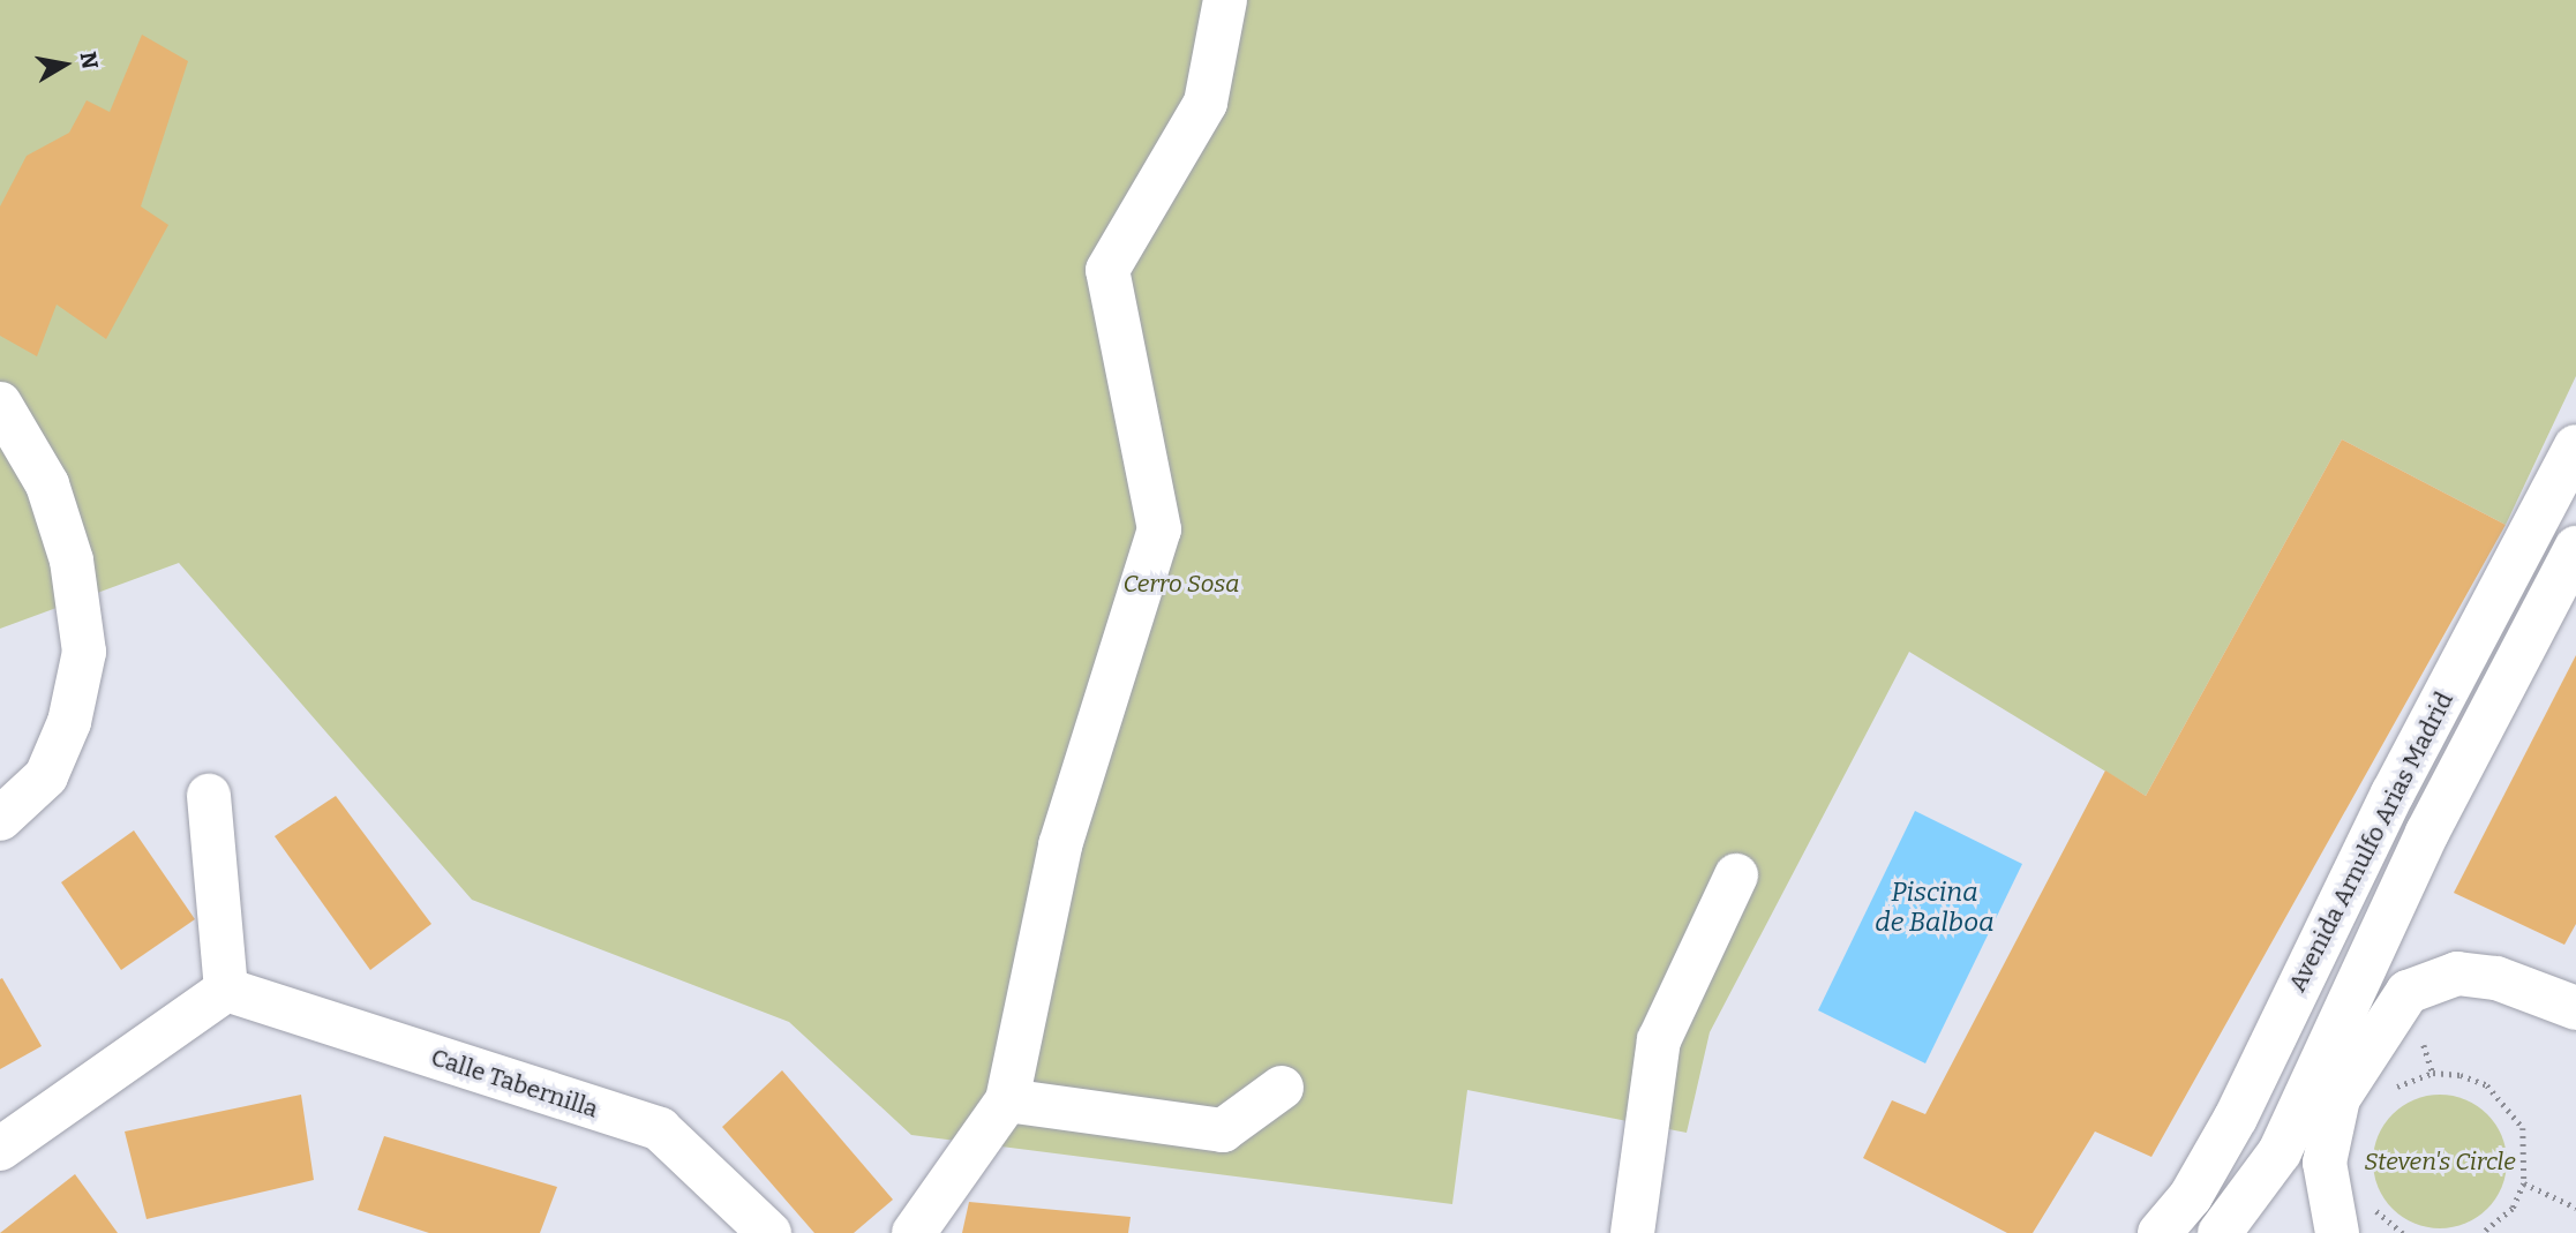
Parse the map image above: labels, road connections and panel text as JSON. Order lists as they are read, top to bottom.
{
  "streets": {
    "main road": ["Avenida Arnulfo Arias Madrid", "Calle Tabernilla"]
  },
  "water": ["Piscina de Balboa"],
  "parks": ["Cerro Sosa", "Steven's Circle"],
  "north": "right"
}
